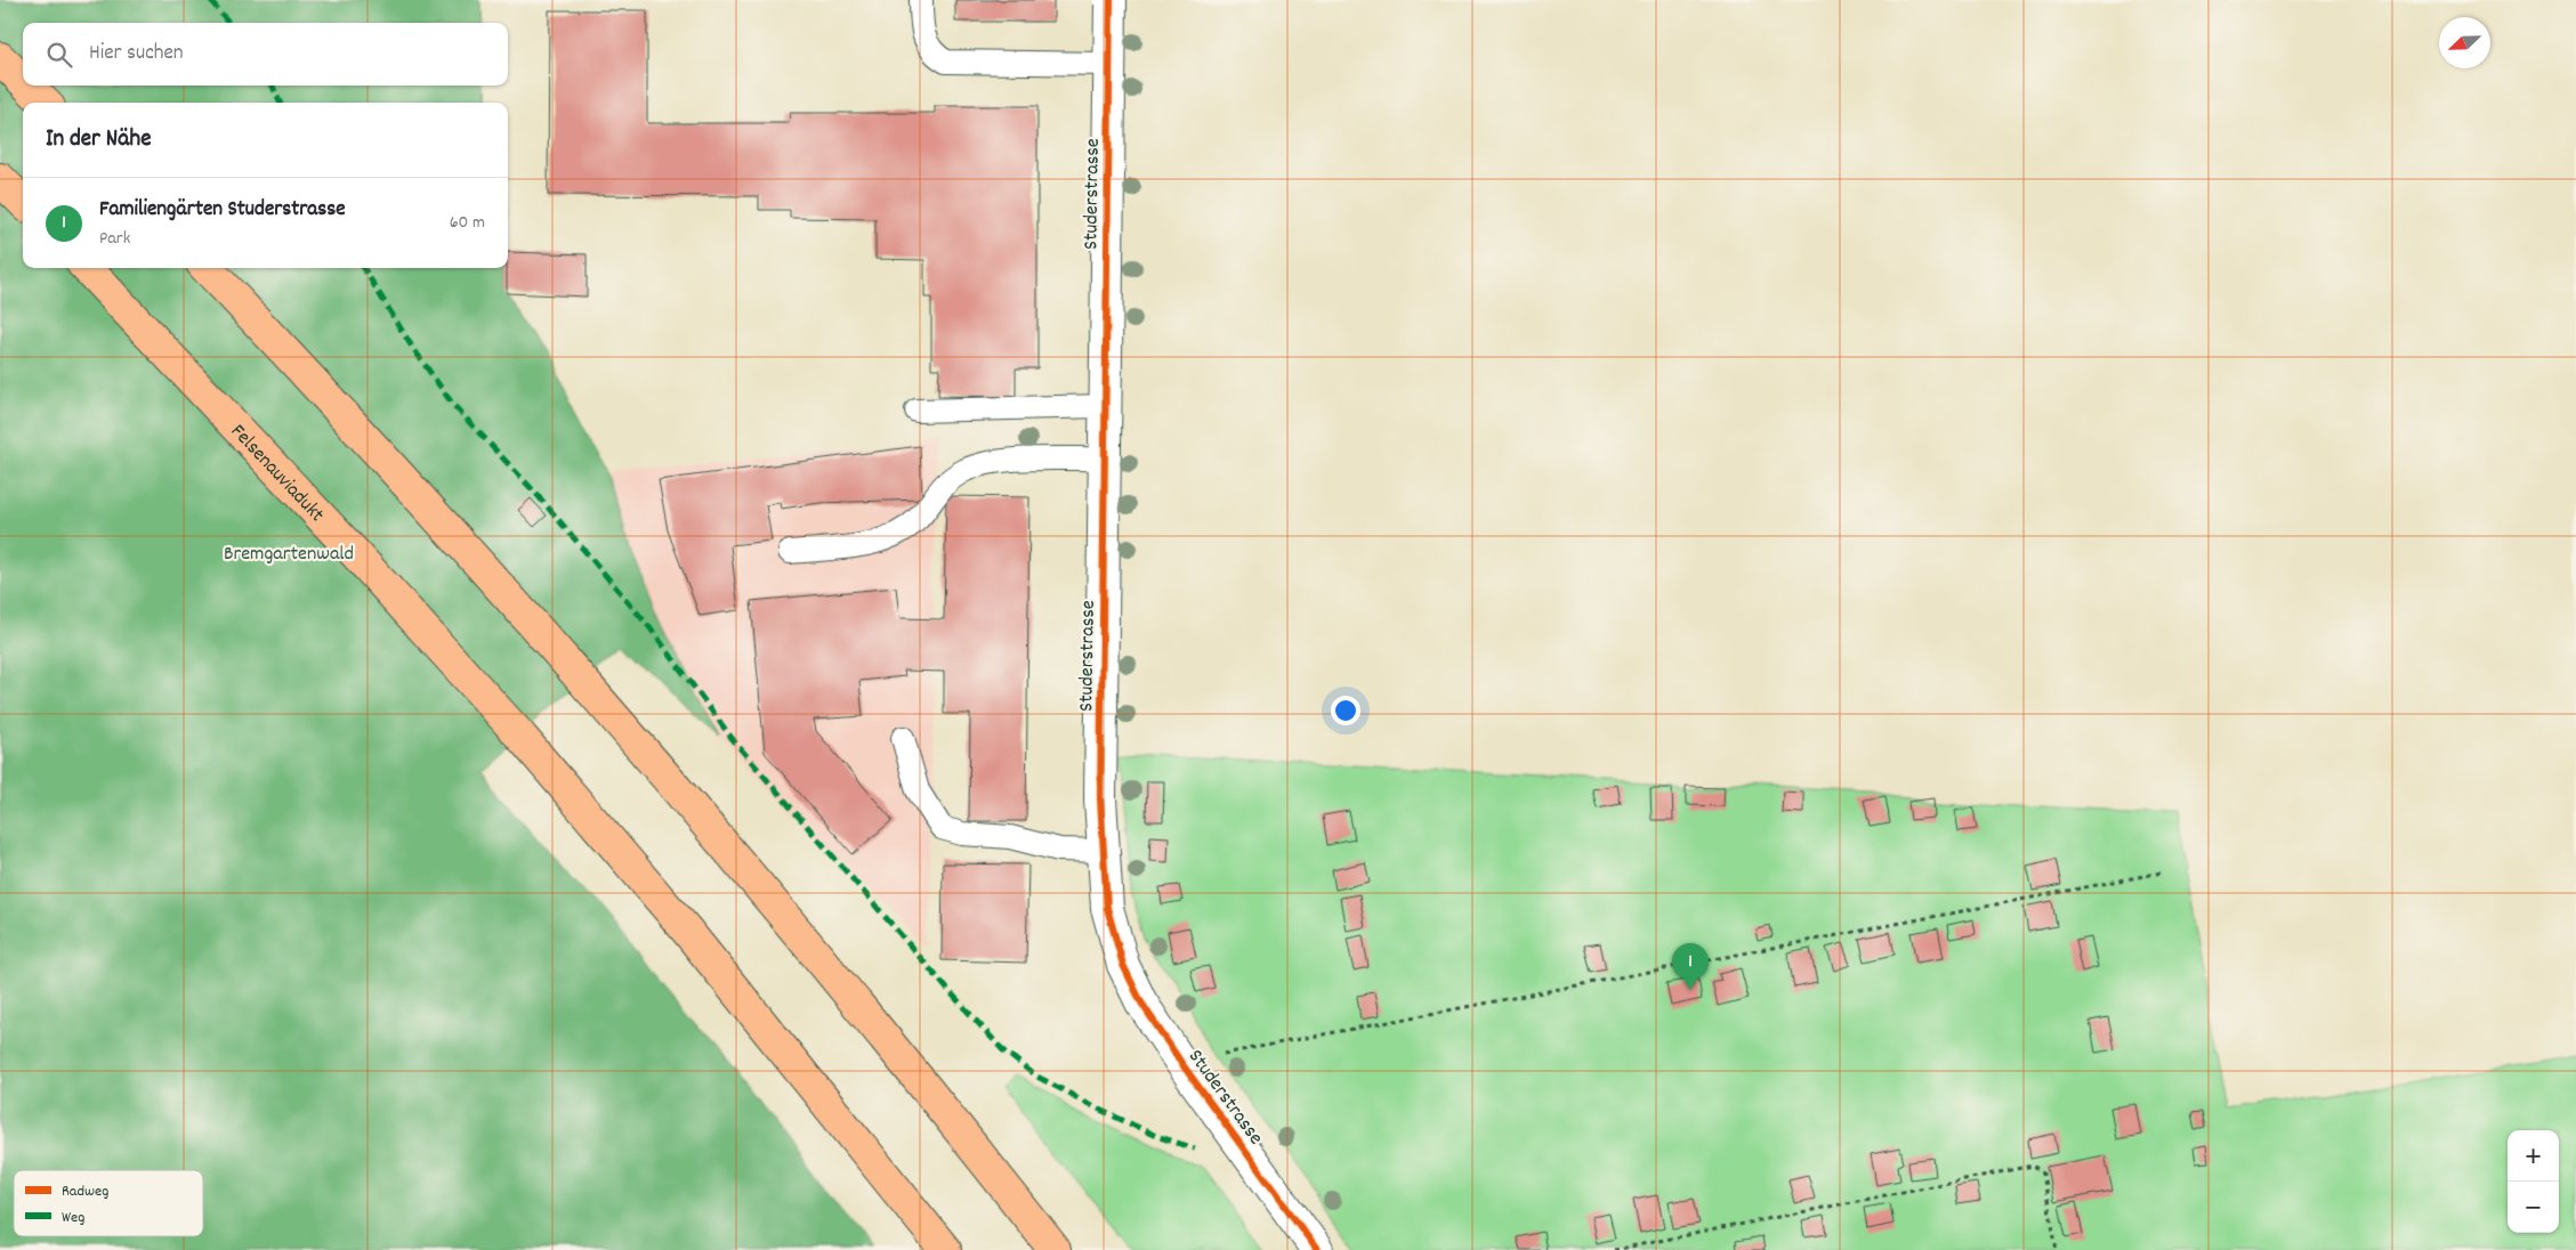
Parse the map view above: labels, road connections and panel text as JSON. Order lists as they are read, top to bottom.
{
  "streets": {
    "highway": ["Felsenauviadukt"],
    "street": ["Studerstrasse"]
  },
  "parks": ["Bremgartenwald"],
  "legend": ["Radweg", "Weg"],
  "north": "bottom left",
  "page": {
    "search": "Hier suchen",
    "heading": "In der Nähe",
    "list": [
      {
        "mark": "1",
        "name": "Familiengärten Studerstrasse",
        "note": "Park",
        "value": "60 m"
      }
    ],
    "pins": "1",
    "map_buttons": ["+", "−"]
  }
}
